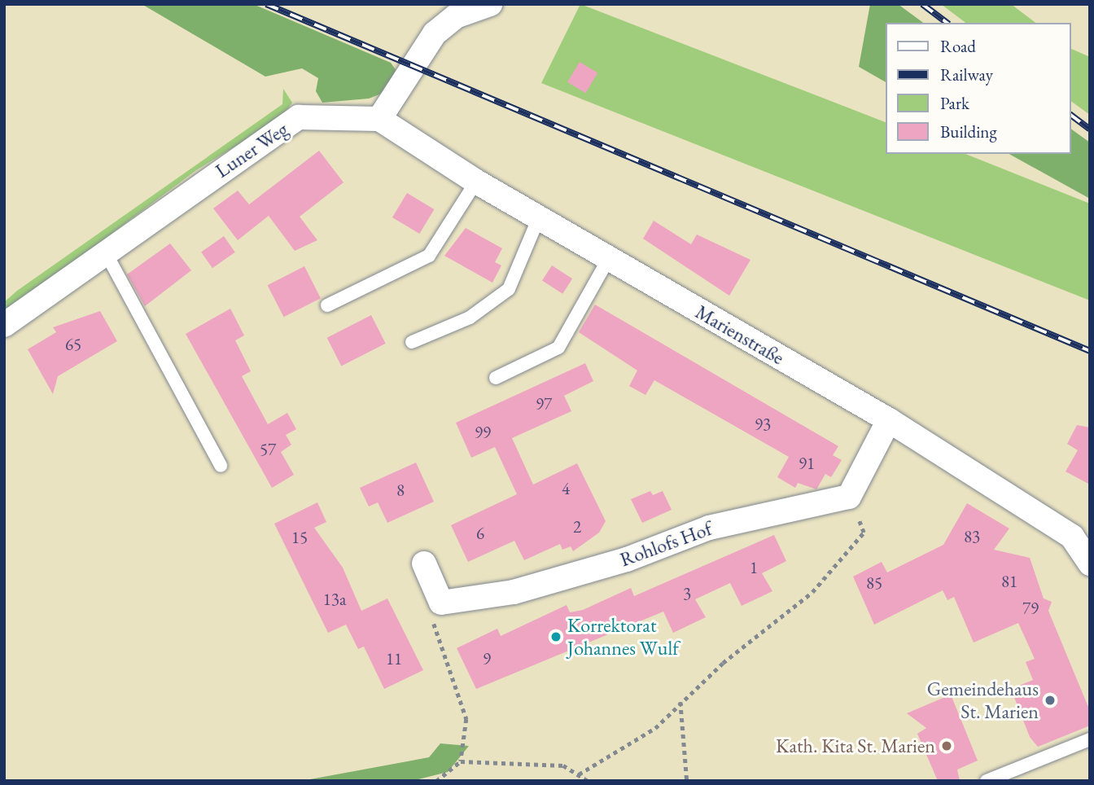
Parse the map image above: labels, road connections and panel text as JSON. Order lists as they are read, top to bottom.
{
  "streets": {
    "street": ["Luner Weg", "Marienstraße", "Rohlofs Hof"]
  },
  "crossings": [
    ["Luner Weg", "Marienstraße"]
  ],
  "places": ["Korrektorat Johannes Wulf", "Gemeindehaus St. Marien", "Kath. Kita St. Marien"],
  "house_numbers": [
    "65",
    "97",
    "93",
    "99",
    "57",
    "91",
    "4",
    "8",
    "2",
    "6",
    "83",
    "15",
    "1",
    "81",
    "85",
    "3",
    "13a",
    "79",
    "11",
    "9"
  ],
  "legend": [
    "Road",
    "Railway",
    "Park",
    "Building"
  ]
}
